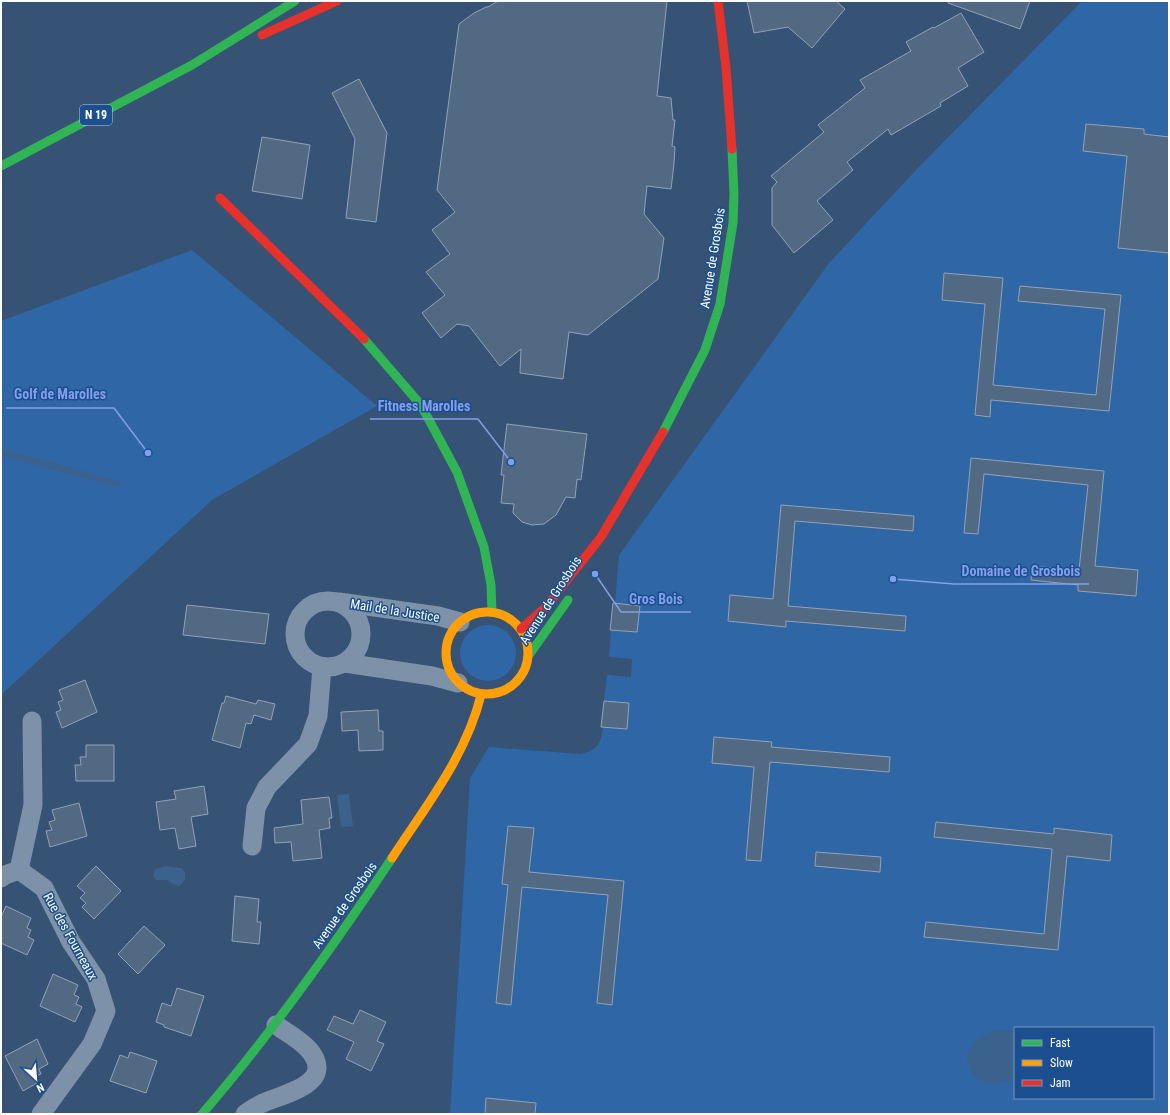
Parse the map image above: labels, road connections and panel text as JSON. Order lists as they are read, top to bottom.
{
  "streets": {
    "street": [
      "N 19",
      "Avenue de Grosbois",
      "Mail de la Justice",
      "Rue des Fourneaux"
    ]
  },
  "crossings": [
    ["Avenue de Grosbois", "Mail de la Justice"]
  ],
  "places": [
    "Golf de Marolles",
    "Fitness Marolles",
    "Gros Bois",
    "Domaine de Grosbois"
  ],
  "legend": ["Fast", "Slow", "Jam"],
  "north": "bottom right"
}
